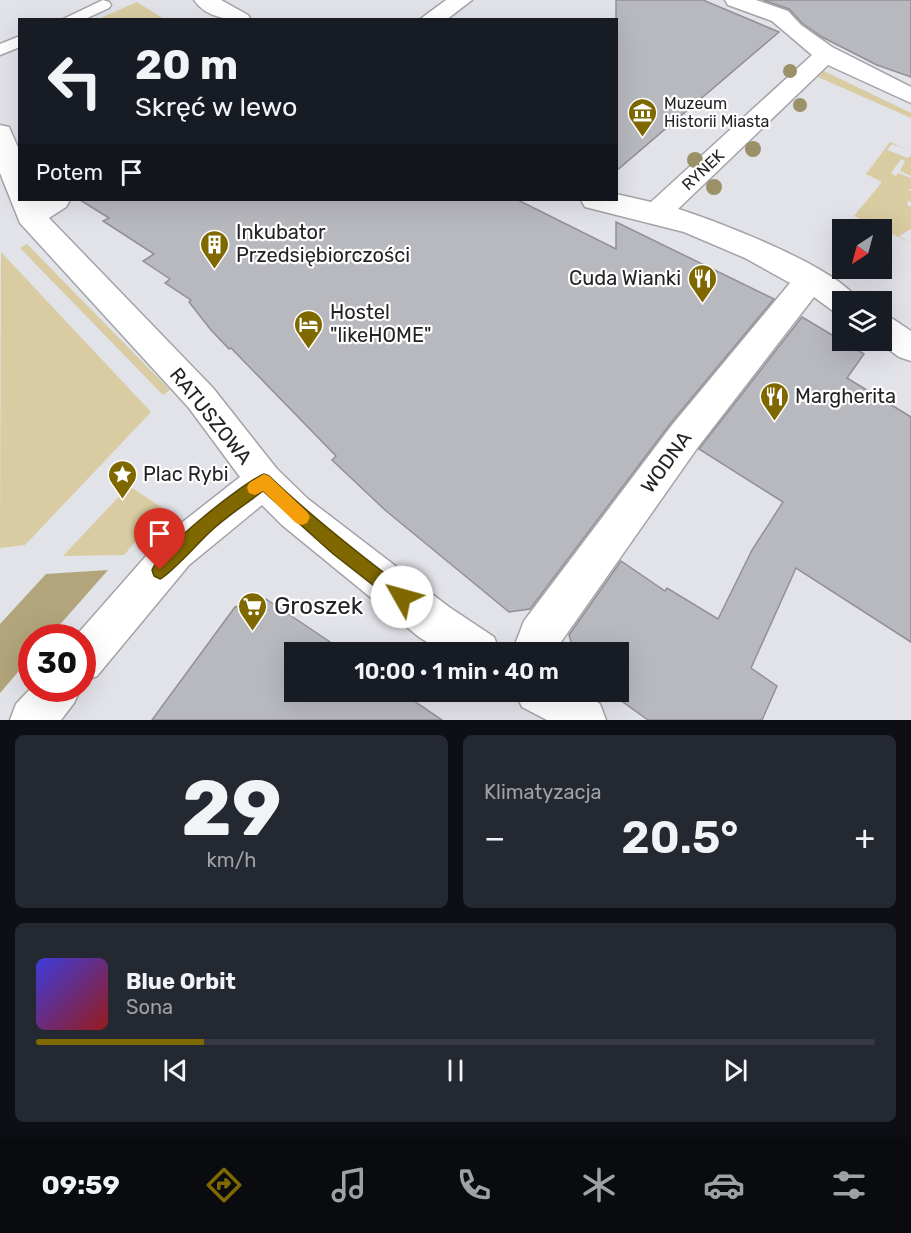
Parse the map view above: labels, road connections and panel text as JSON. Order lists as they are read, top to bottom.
{
  "streets": {
    "street": ["RYNEK", "RATUSZOWA", "WODNA"]
  },
  "crossings": [
    ["RYNEK", "WODNA"]
  ],
  "places": {
    "museum": ["Muzeum Historii Miasta"],
    "building": ["Inkubator Przedsiębiorczości"],
    "restaurant": ["Cuda Wianki", "Margherita"],
    "hotel": ["Hostel \"likeHOME\""],
    "place": ["Plac Rybi"],
    "supermarket": ["Groszek"]
  },
  "north": "bottom left",
  "page": {
    "turn": ["20 m", "Skręć w lewo"],
    "then": "Potem",
    "limit": "30",
    "trip": "10:00 · 1 min · 40 m",
    "tile": [
      ["29", "km/h"],
      "Klimatyzacja"
    ],
    "heat": ["−", "20.5°", "+"],
    "song": ["Blue Orbit", "Sona"],
    "tabs": "09:59"
  }
}
